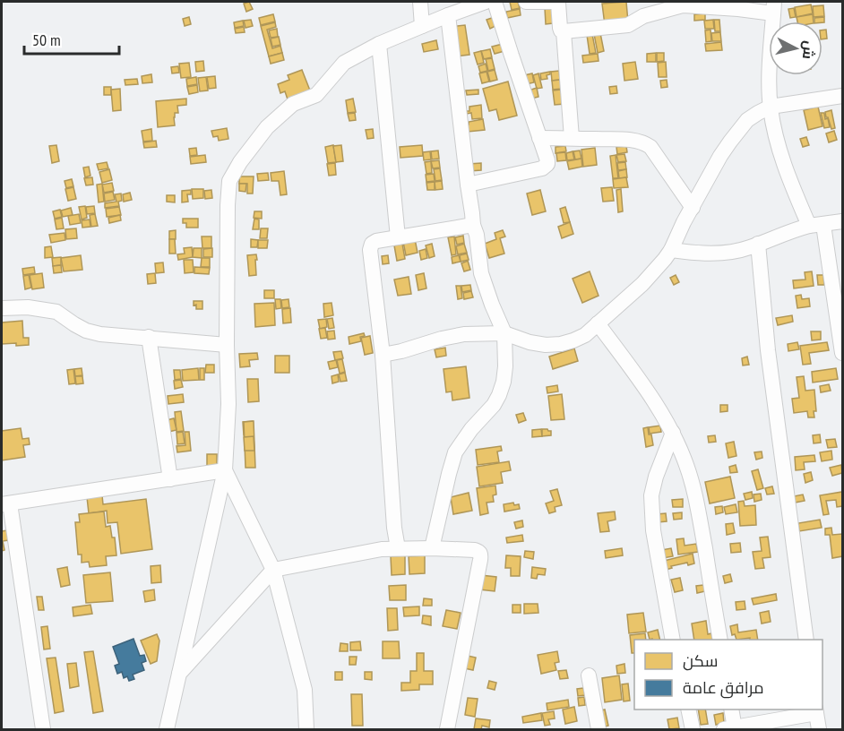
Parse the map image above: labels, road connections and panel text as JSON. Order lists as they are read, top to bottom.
{
  "legend": ["سكن", "مرافق عامة"],
  "scale_bar": "50 m",
  "north": "right"
}
